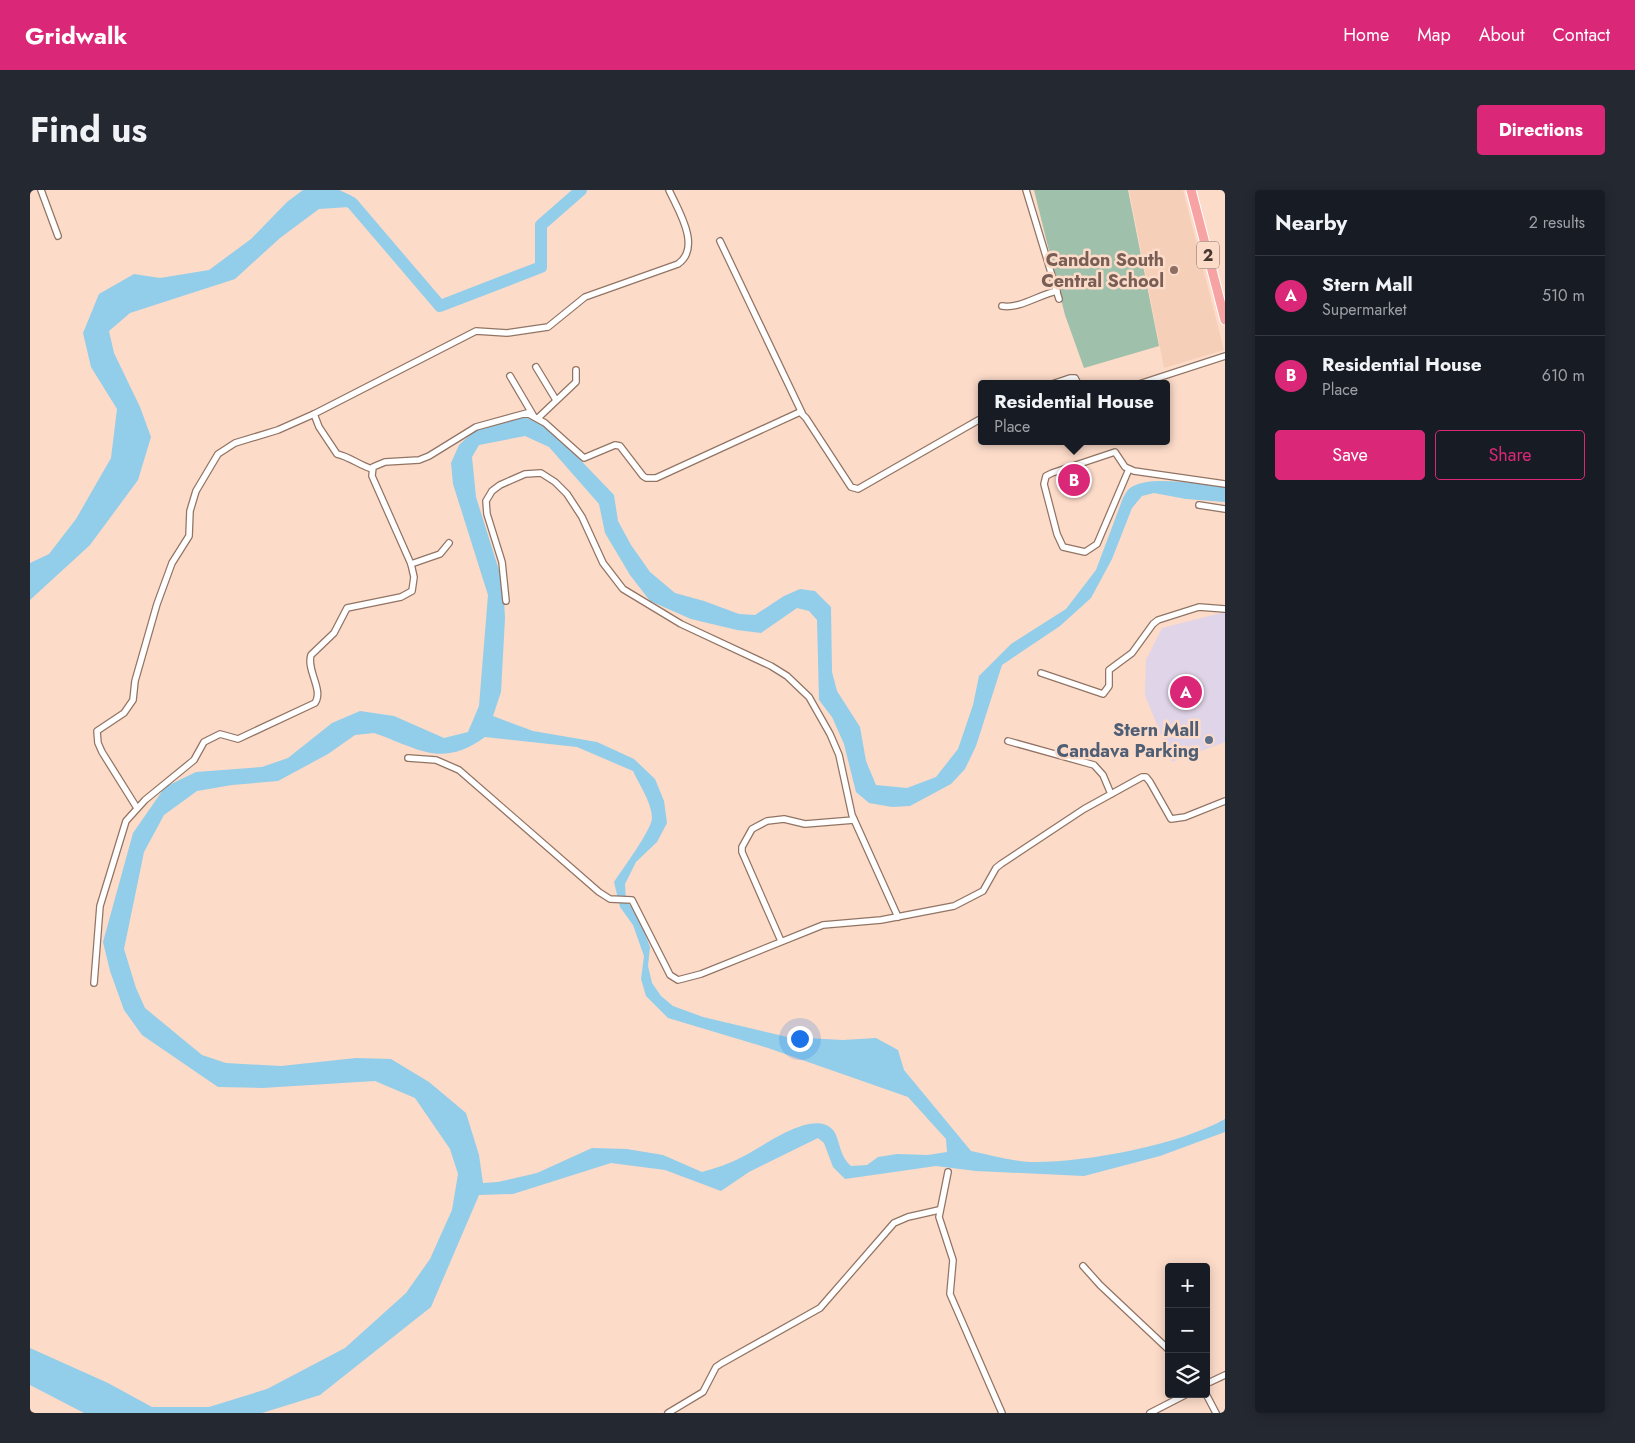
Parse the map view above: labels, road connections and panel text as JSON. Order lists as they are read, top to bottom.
{
  "streets": {
    "main road": ["2"]
  },
  "places": ["Candon South Central School", "Stern Mall Candava Parking"],
  "page": {
    "header": "Gridwalk",
    "nav": [
      "Home",
      "Map",
      "About",
      "Contact"
    ],
    "title": "Find us",
    "buttons": [
      "Directions",
      ["Save", "Share"]
    ],
    "heading": ["Nearby", "2 results"],
    "list": [
      {
        "mark": "A",
        "name": "Stern Mall",
        "note": "Supermarket",
        "value": "510 m"
      },
      {
        "mark": "B",
        "name": "Residential House",
        "note": "Place",
        "value": "610 m"
      }
    ],
    "popup": ["Residential House", "Place"],
    "pins": ["B", "A"],
    "map_buttons": ["+", "−"]
  }
}
